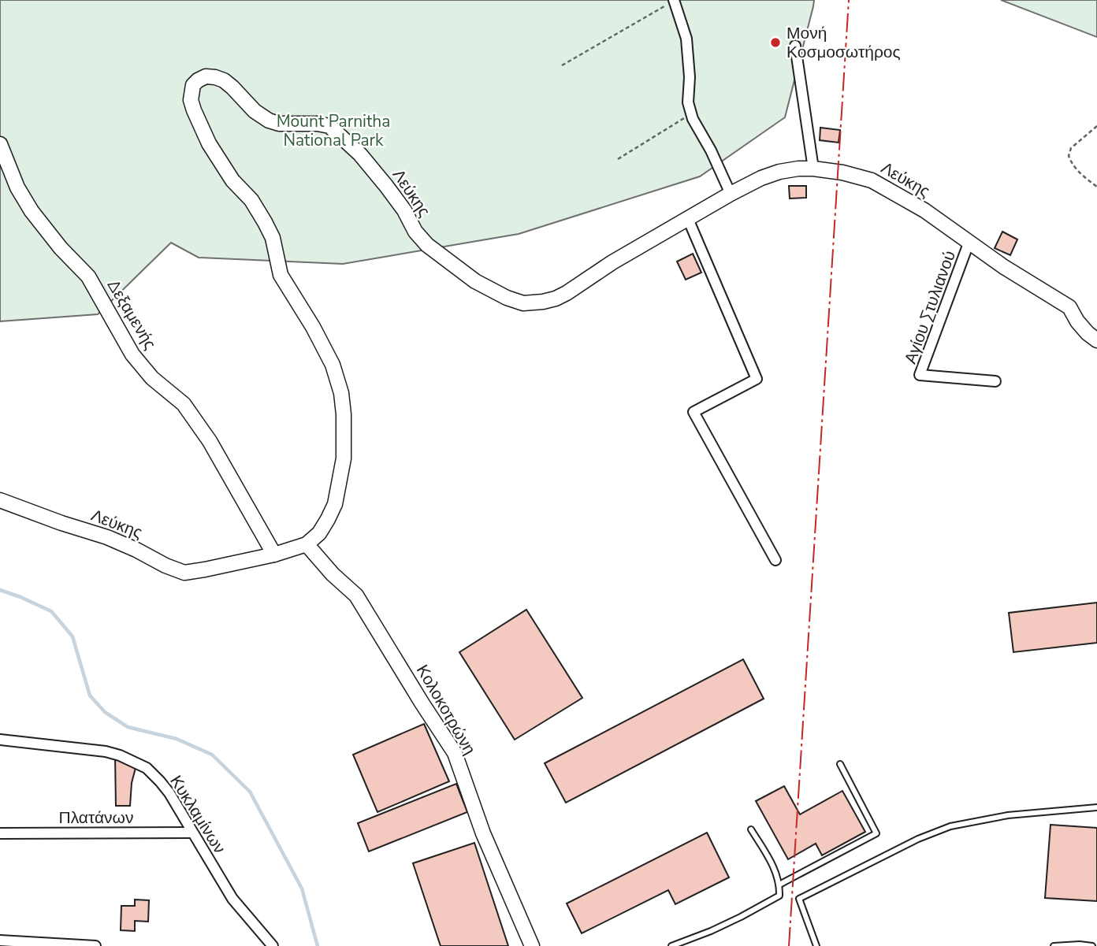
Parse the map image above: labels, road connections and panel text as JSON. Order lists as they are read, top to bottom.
{
  "streets": {
    "street": [
      "Λεύκης",
      "Αγίου Στυλιανού",
      "Δεξαμενής",
      "Κολοκοτρώνη",
      "Κυκλαμίνων",
      "Πλατάνων"
    ]
  },
  "crossings": [
    ["Λεύκης", "Αγίου Στυλιανού"],
    ["Λεύκης", "Δεξαμενής"],
    ["Λεύκης", "Κολοκοτρώνη"],
    ["Κυκλαμίνων", "Πλατάνων"]
  ],
  "parks": ["Mount Parnitha National Park"],
  "places": ["Μονή Κοσμοσωτήρος"]
}
